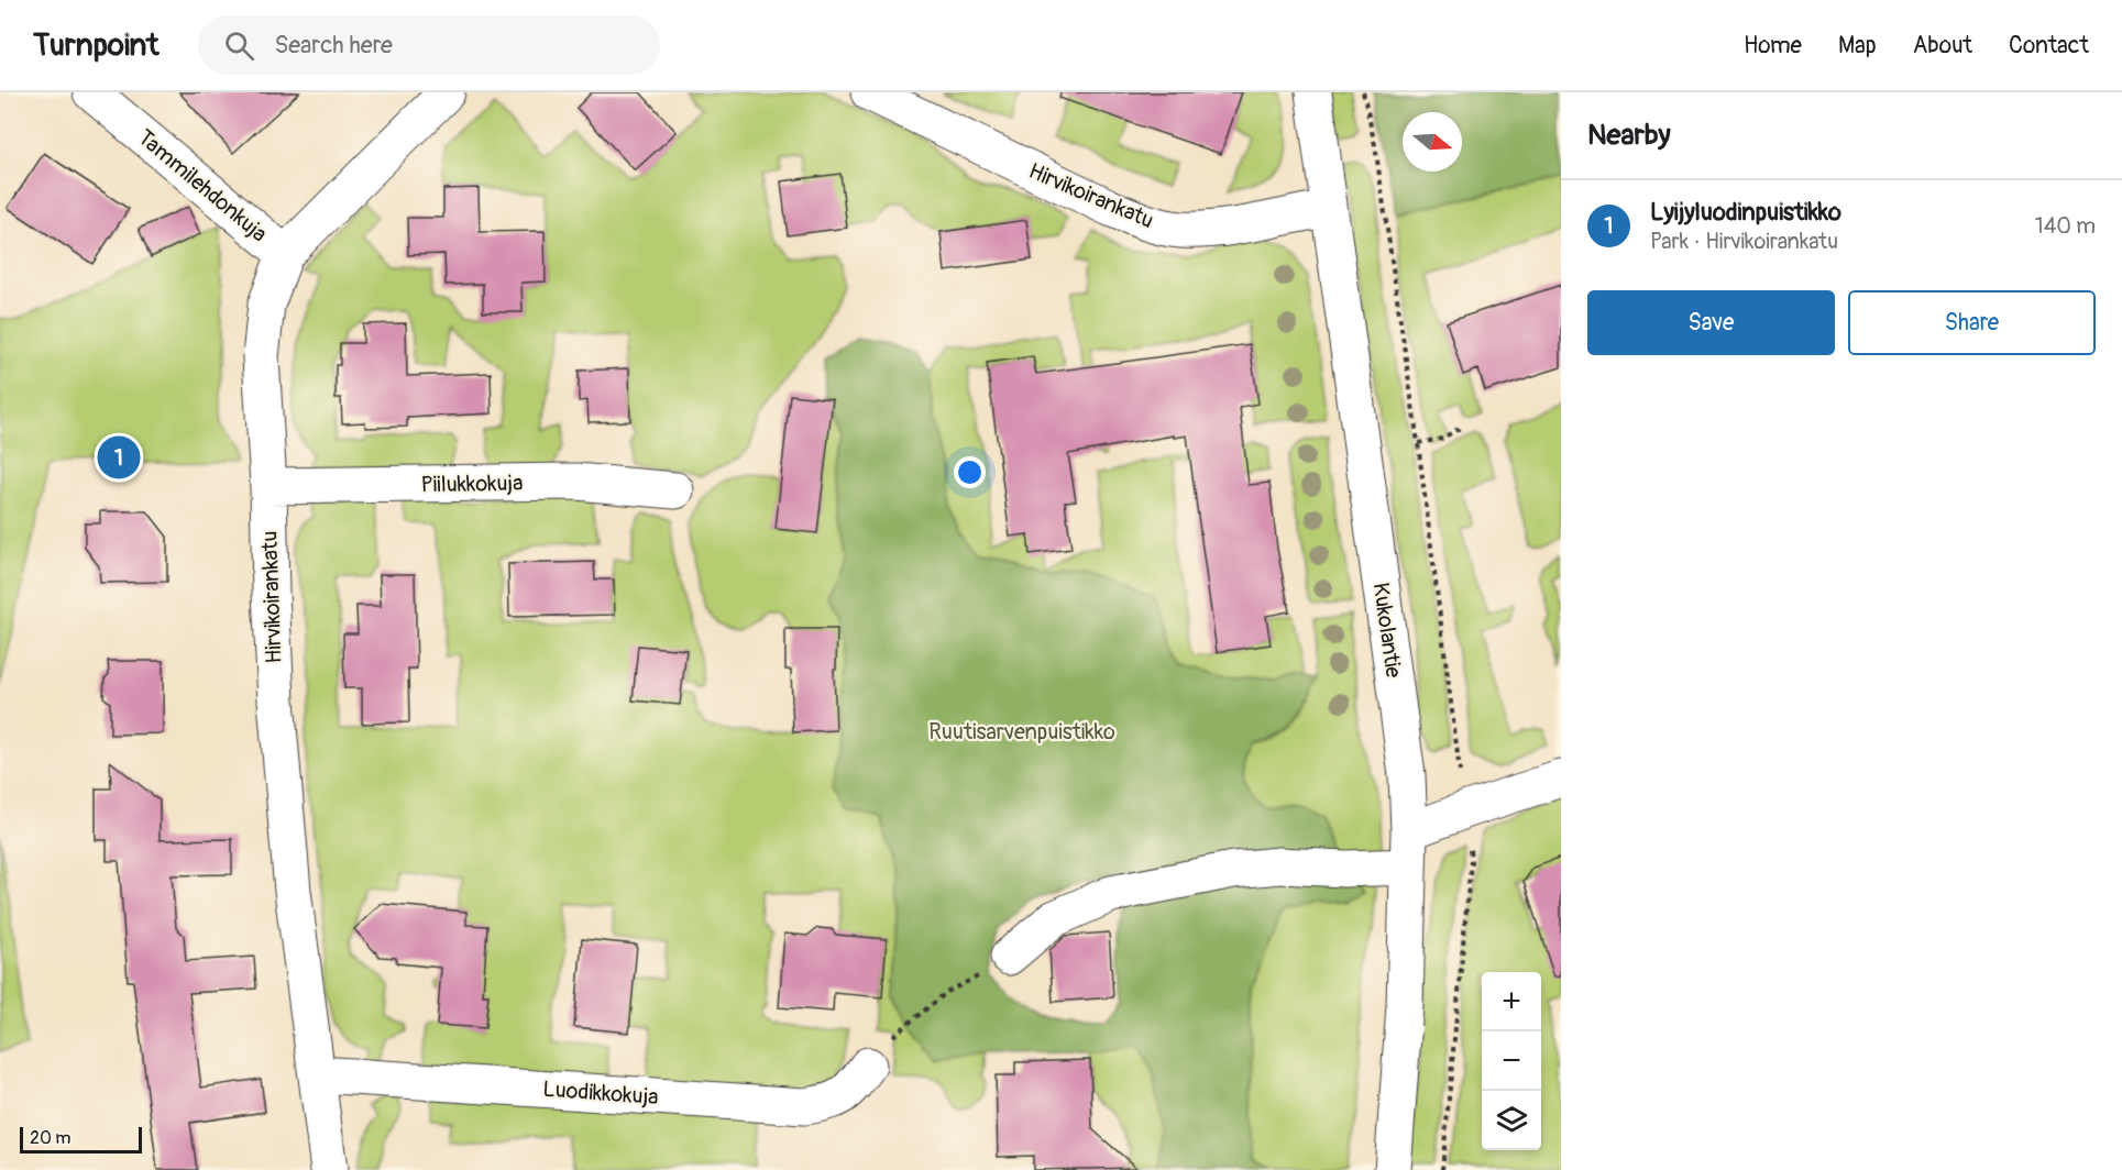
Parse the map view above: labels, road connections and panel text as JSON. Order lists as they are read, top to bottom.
{
  "streets": {
    "street": [
      "Tammilehdonkuja",
      "Hirvikoirankatu",
      "Piilukkokuja",
      "Kukolantie",
      "Luodikkokuja"
    ]
  },
  "crossings": [
    ["Tammilehdonkuja", "Hirvikoirankatu"],
    ["Hirvikoirankatu", "Piilukkokuja"],
    ["Hirvikoirankatu", "Kukolantie"],
    ["Hirvikoirankatu", "Luodikkokuja"]
  ],
  "parks": ["Ruutisarvenpuistikko"],
  "scale_bar": "20 m",
  "north": "right",
  "page": {
    "header": "Turnpoint",
    "search": "Search here",
    "nav": [
      "Home",
      "Map",
      "About",
      "Contact"
    ],
    "heading": "Nearby",
    "list": [
      {
        "mark": "1",
        "name": "Lyijyluodinpuistikko",
        "note": "Park · Hirvikoirankatu",
        "value": "140 m"
      }
    ],
    "buttons": ["Save", "Share"],
    "pins": "1",
    "map_buttons": ["+", "−"],
    "scale": "20 m"
  }
}
